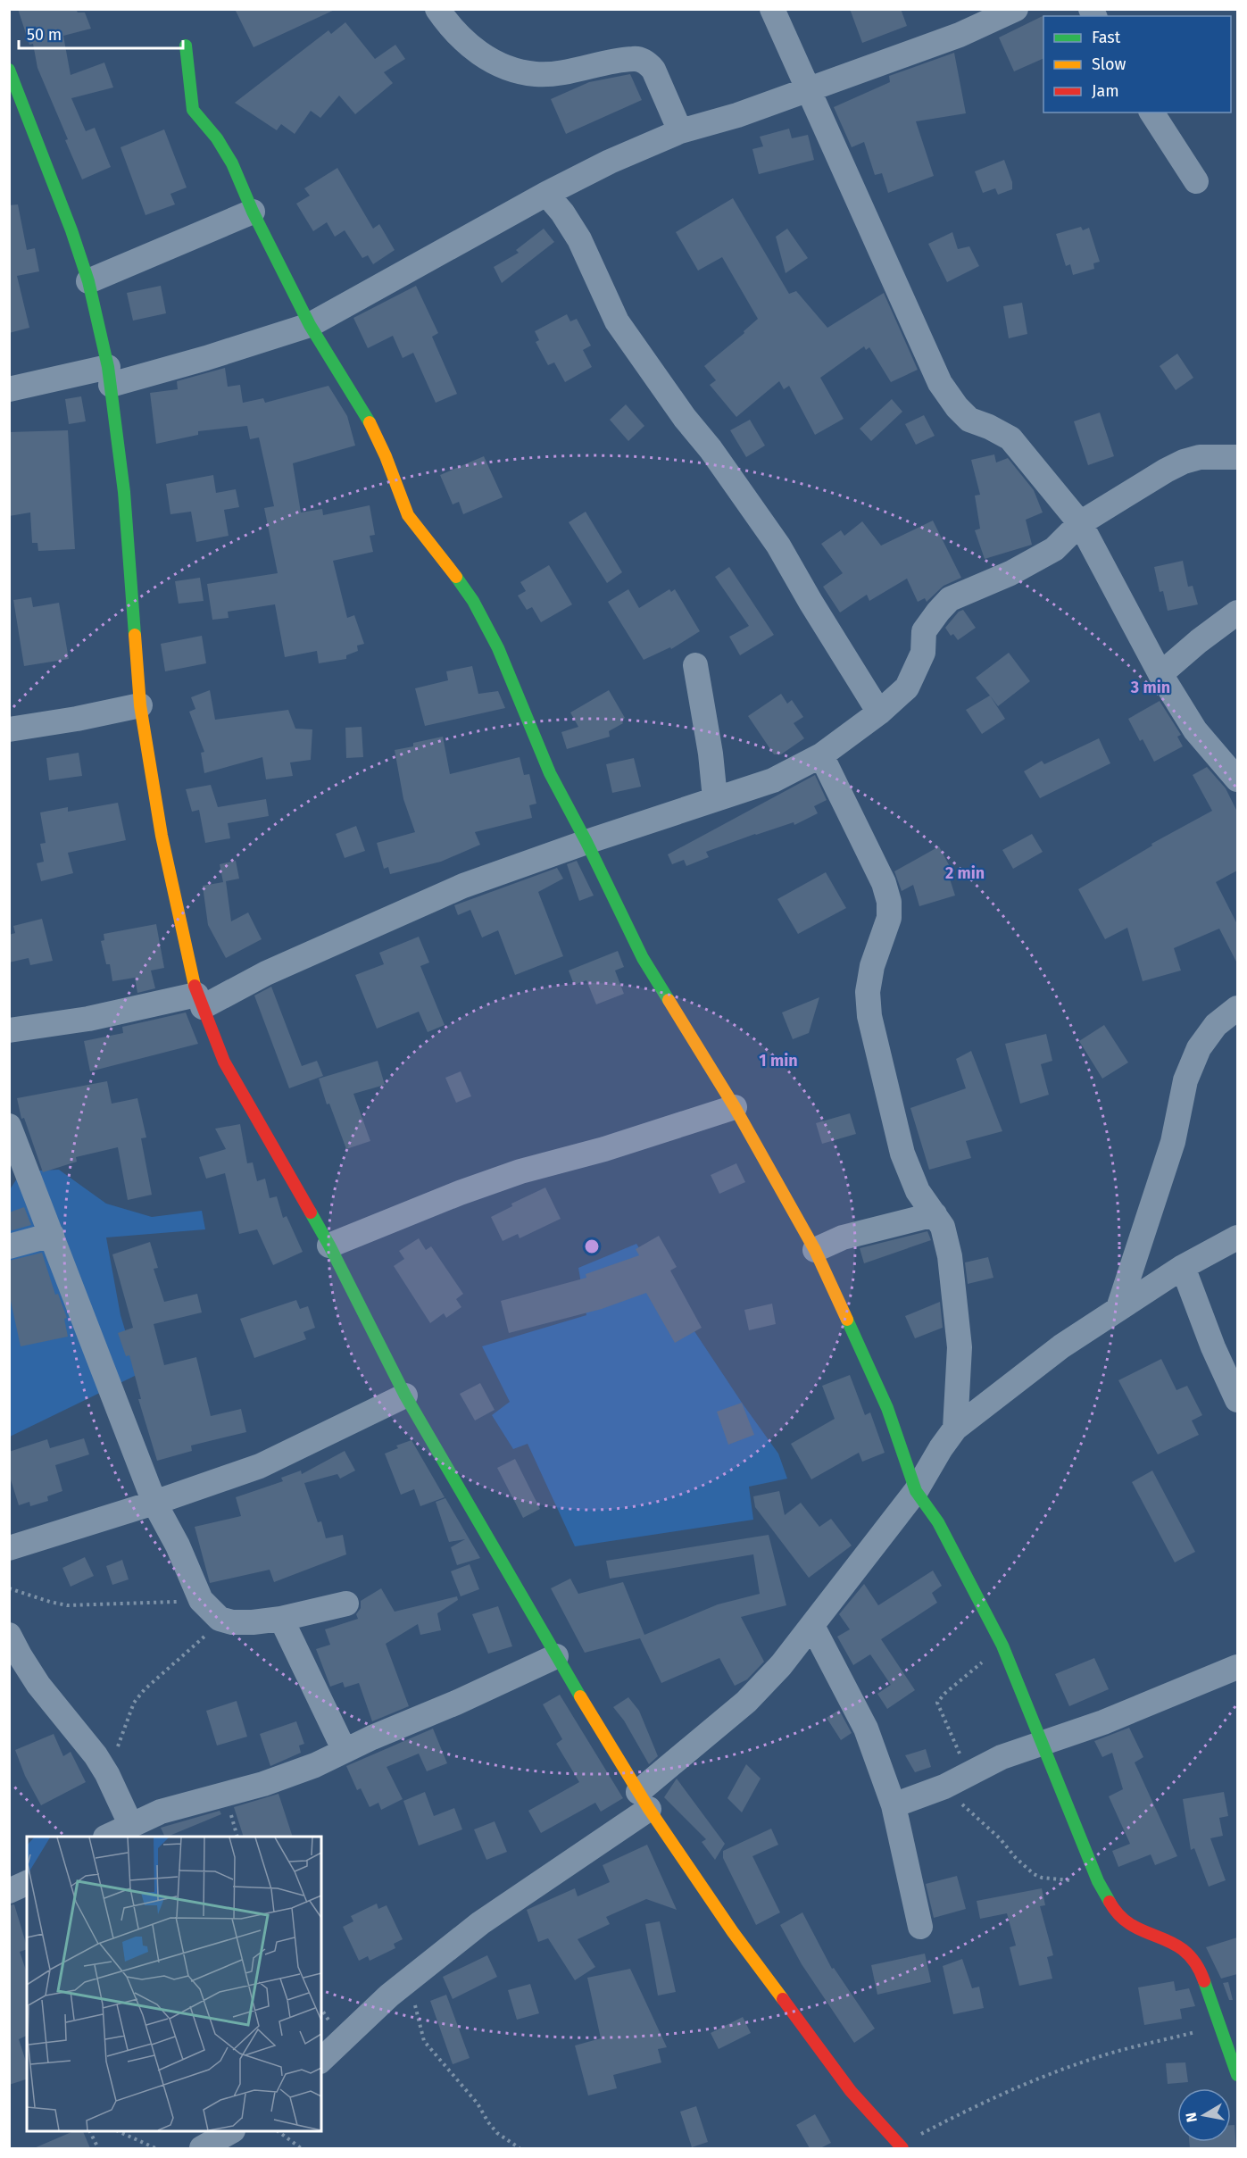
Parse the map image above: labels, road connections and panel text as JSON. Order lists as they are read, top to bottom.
{
  "legend": ["Fast", "Slow", "Jam"],
  "scale_bar": "50 m",
  "north": "left",
  "rings": ["3 min", "2 min", "1 min"]
}
